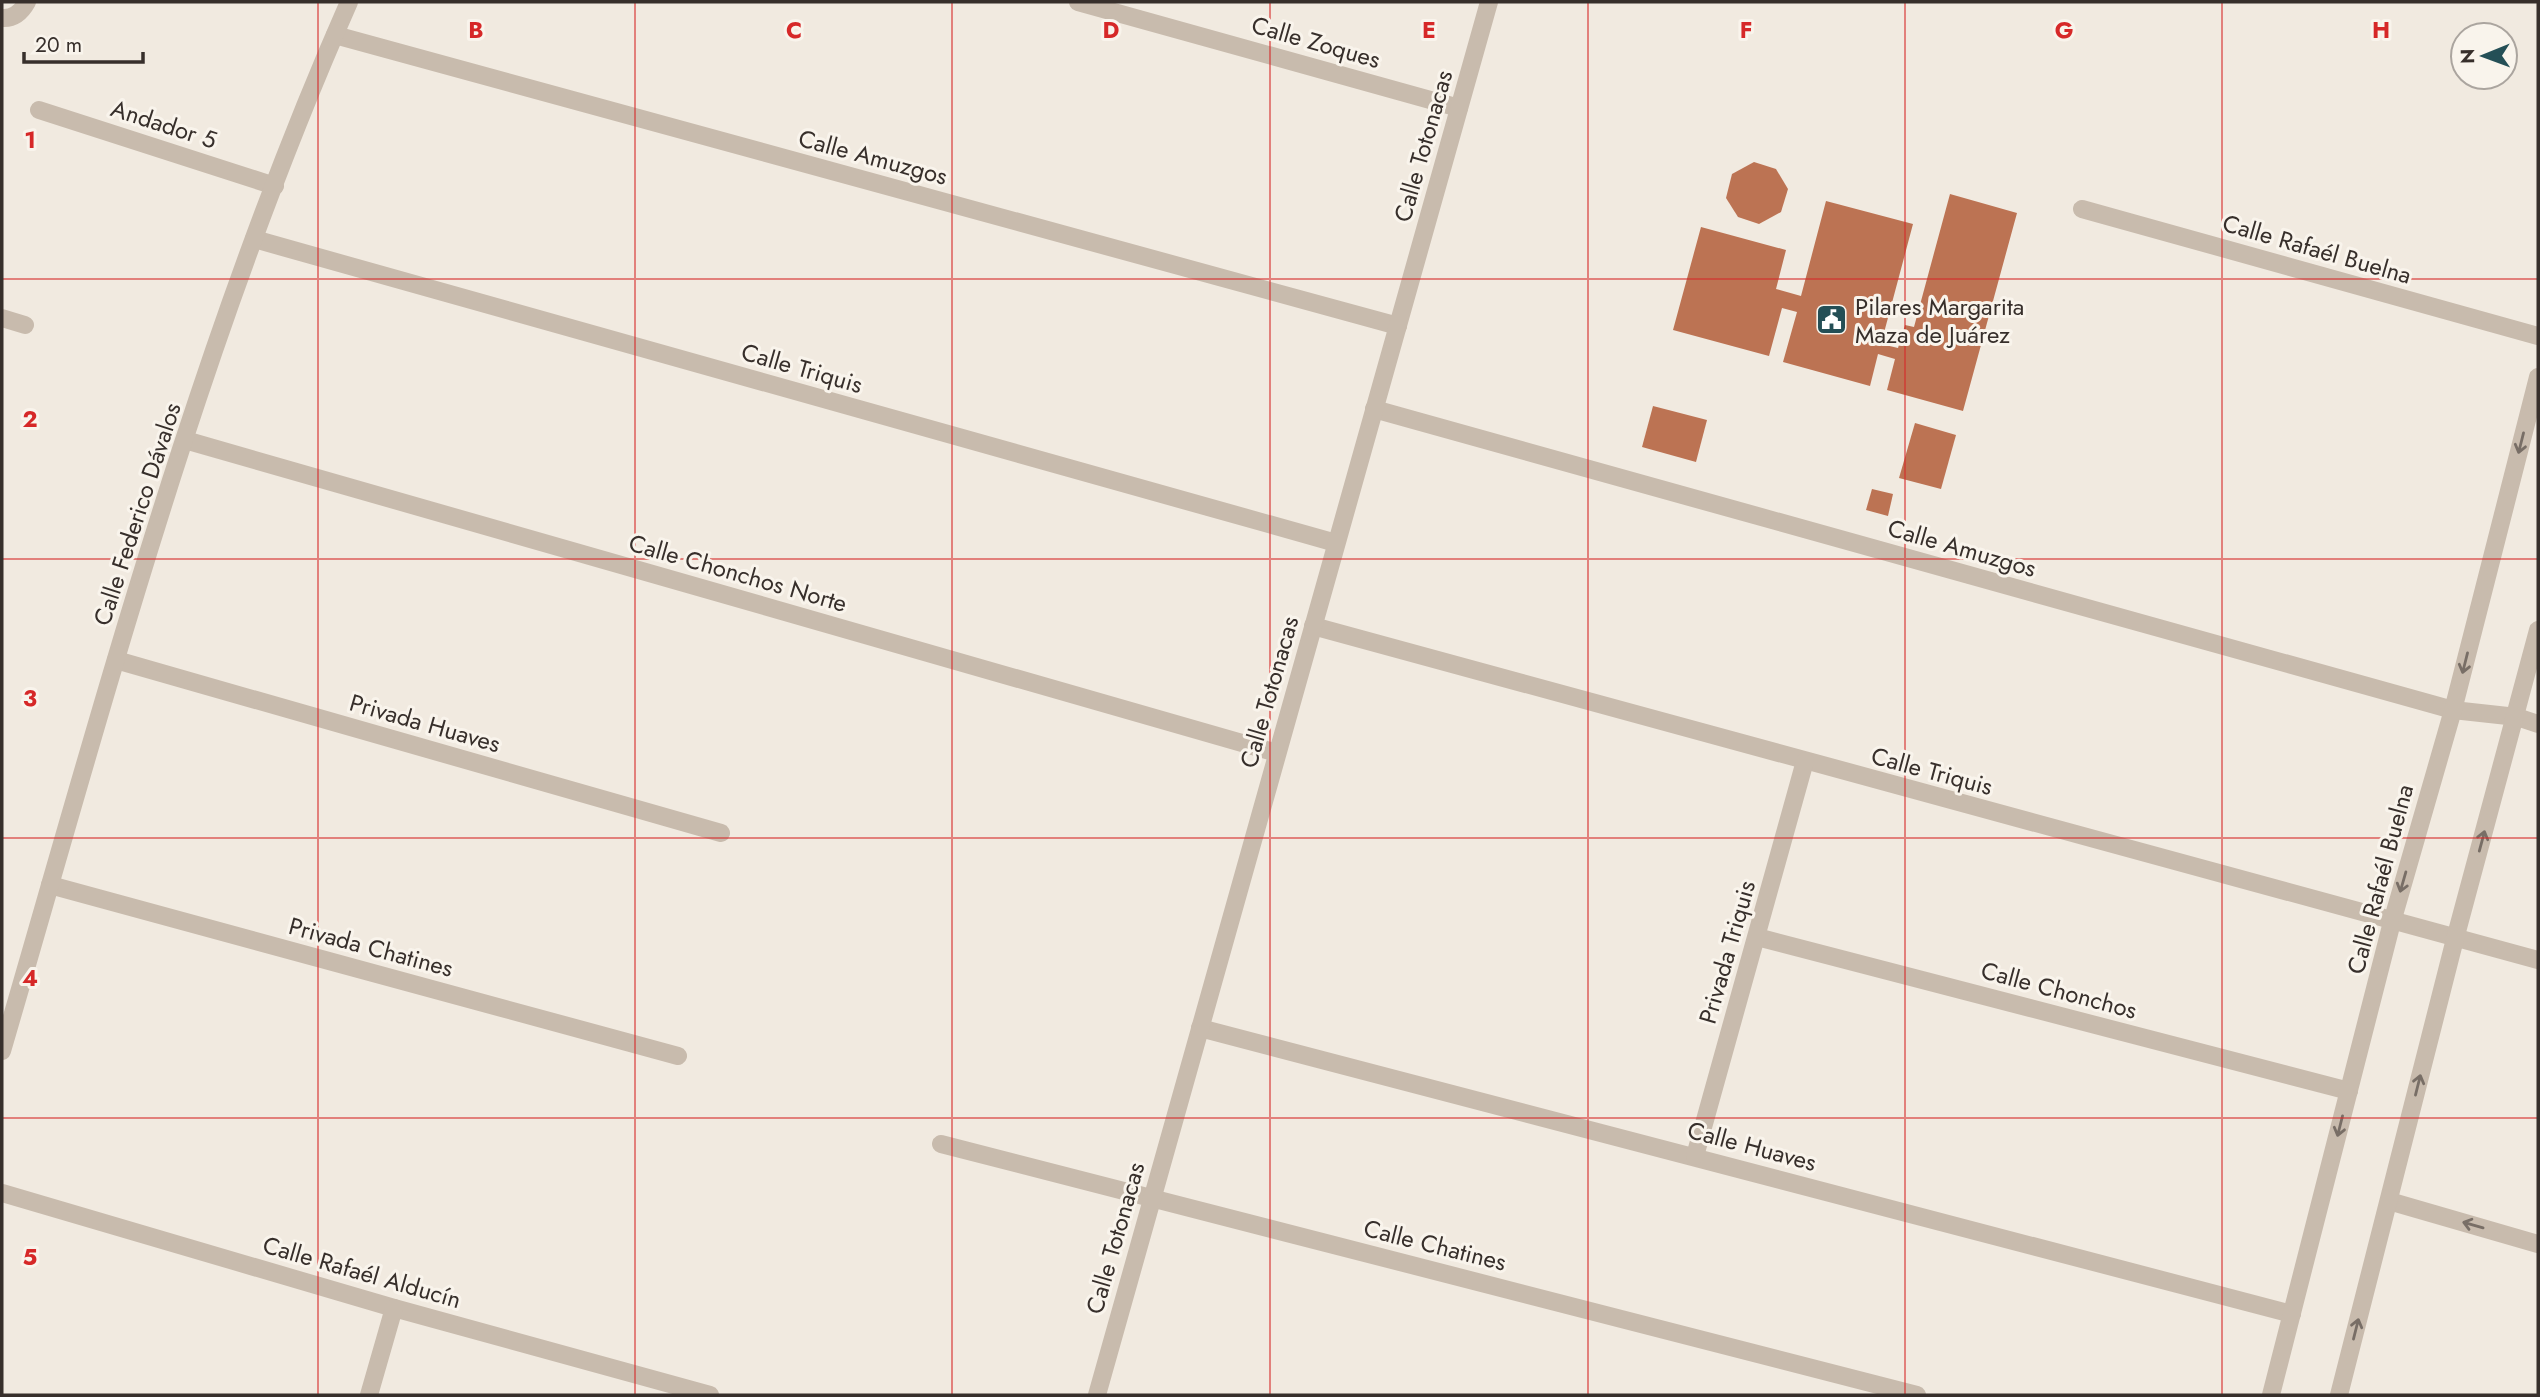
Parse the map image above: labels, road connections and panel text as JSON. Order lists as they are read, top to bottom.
{
  "streets": {
    "street": [
      "Calle Zoques",
      "Andador 5",
      "Calle Totonacas",
      "Calle Amuzgos",
      "Calle Rafaél Buelna",
      "Calle Triquis",
      "Calle Federico Dávalos",
      "Calle Chonchos Norte",
      "Privada Huaves",
      "Privada Chatines",
      "Privada Triquis",
      "Calle Chonchos",
      "Calle Huaves",
      "Calle Chatines",
      "Calle Rafaél Alducín"
    ]
  },
  "crossings": [
    ["Calle Zoques", "Calle Totonacas"],
    ["Andador 5", "Calle Federico Dávalos"],
    ["Calle Totonacas", "Calle Amuzgos"],
    ["Calle Totonacas", "Calle Triquis"],
    ["Calle Totonacas", "Calle Chonchos Norte"],
    ["Calle Totonacas", "Calle Huaves"],
    ["Calle Totonacas", "Calle Chatines"],
    ["Calle Amuzgos", "Calle Rafaél Buelna"],
    ["Calle Amuzgos", "Calle Federico Dávalos"],
    ["Calle Rafaél Buelna", "Calle Triquis"],
    ["Calle Rafaél Buelna", "Calle Chonchos"],
    ["Calle Rafaél Buelna", "Calle Huaves"],
    ["Calle Triquis", "Calle Federico Dávalos"],
    ["Calle Triquis", "Privada Triquis"],
    ["Calle Federico Dávalos", "Calle Chonchos Norte"],
    ["Calle Federico Dávalos", "Privada Huaves"],
    ["Calle Federico Dávalos", "Privada Chatines"],
    ["Privada Triquis", "Calle Chonchos"],
    ["Privada Triquis", "Calle Huaves"]
  ],
  "places": {
    "public building": ["Pilares Margarita Maza de Juárez"]
  },
  "scale_bar": "20 m",
  "north": "left",
  "grid": {
    "columns": [
      "B",
      "C",
      "D",
      "E",
      "F",
      "G",
      "H"
    ],
    "rows": [
      "1",
      "2",
      "3",
      "4",
      "5"
    ]
  }
}
